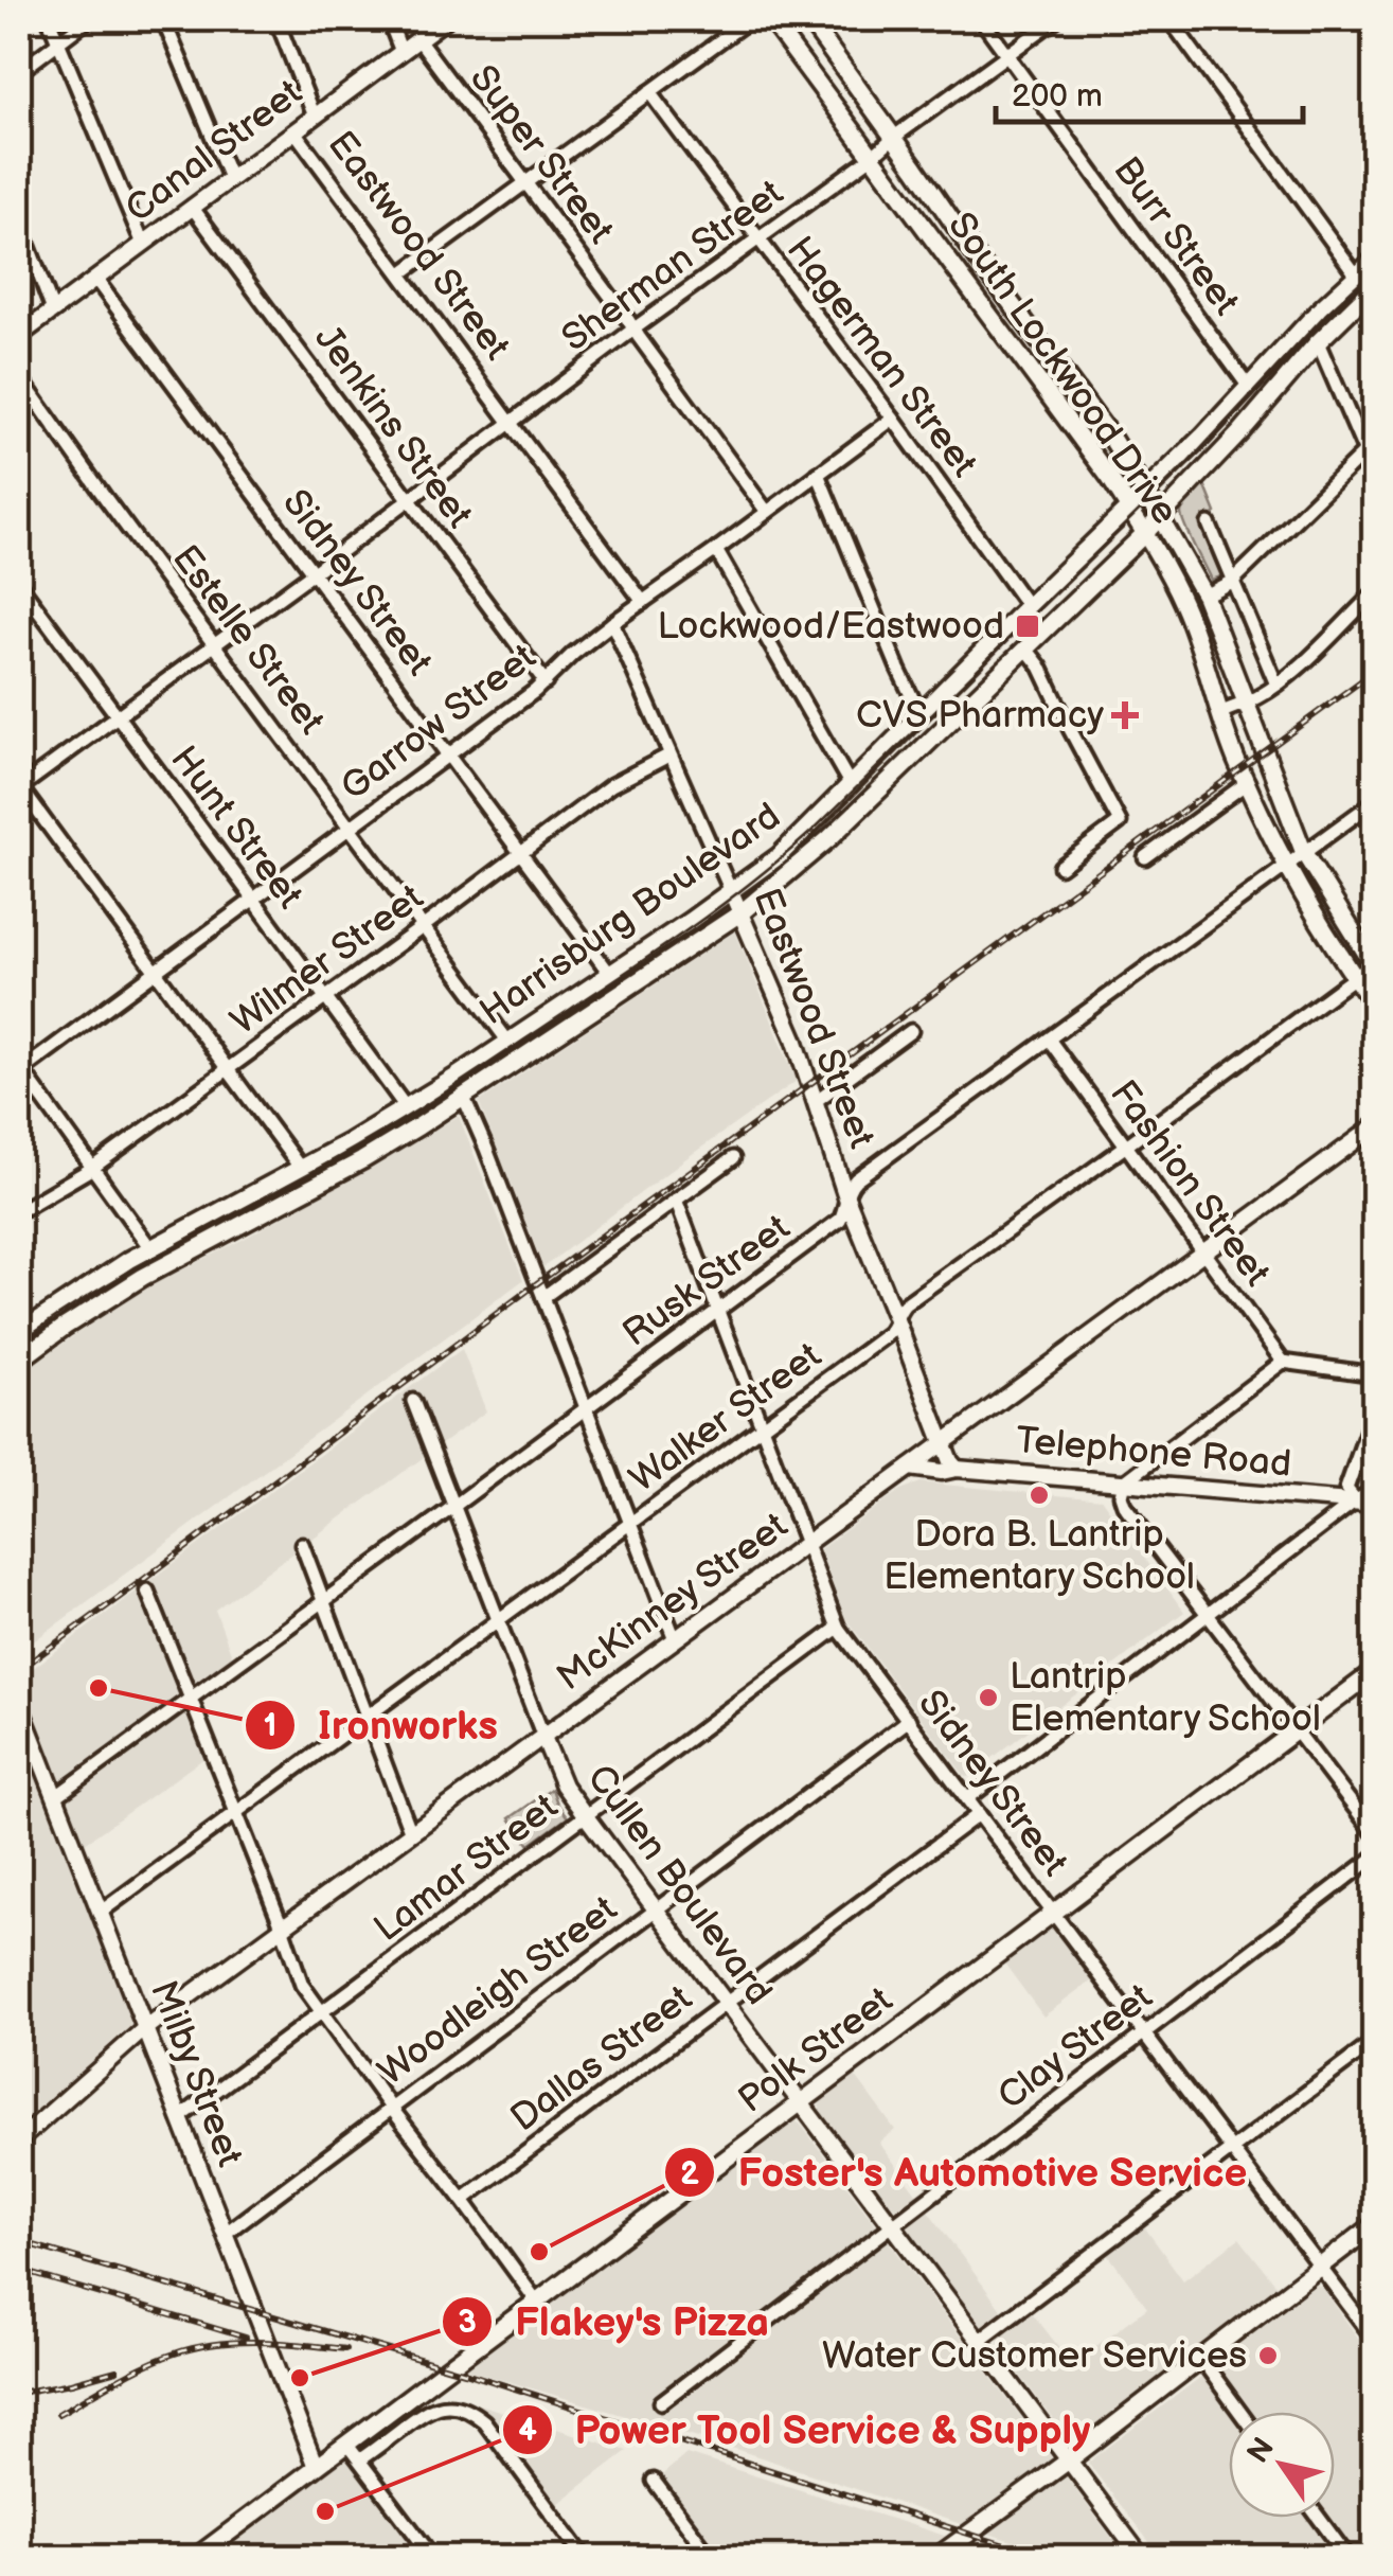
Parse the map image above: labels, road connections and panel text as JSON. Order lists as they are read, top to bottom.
{
  "streets": {
    "main road": ["South Lockwood Drive", "Harrisburg Boulevard", "Polk Street"],
    "street": [
      "Canal Street",
      "Super Street",
      "Burr Street",
      "Eastwood Street",
      "Sherman Street",
      "Hagerman Street",
      "Jenkins Street",
      "Sidney Street",
      "Estelle Street",
      "Garrow Street",
      "Hunt Street",
      "Wilmer Street",
      "Fashion Street",
      "Rusk Street",
      "Walker Street",
      "Telephone Road",
      "McKinney Street",
      "Lamar Street",
      "Cullen Boulevard",
      "Woodleigh Street",
      "Clay Street",
      "Dallas Street",
      "Milby Street"
    ]
  },
  "crossings": [
    ["Canal Street", "Super Street"],
    ["Canal Street", "Eastwood Street"],
    ["Canal Street", "Jenkins Street"],
    ["Canal Street", "Sidney Street"],
    ["Super Street", "Sherman Street"],
    ["Super Street", "Garrow Street"],
    ["Burr Street", "Sherman Street"],
    ["Burr Street", "Harrisburg Boulevard"],
    ["Eastwood Street", "Sherman Street"],
    ["Eastwood Street", "Garrow Street"],
    ["Eastwood Street", "Harrisburg Boulevard"],
    ["Eastwood Street", "Wilmer Street"],
    ["Eastwood Street", "Rusk Street"],
    ["Eastwood Street", "Walker Street"],
    ["Eastwood Street", "McKinney Street"],
    ["Sherman Street", "Hagerman Street"],
    ["Sherman Street", "South Lockwood Drive"],
    ["Sherman Street", "Jenkins Street"],
    ["Sherman Street", "Sidney Street"],
    ["Sherman Street", "Estelle Street"],
    ["Sherman Street", "Hunt Street"],
    ["Hagerman Street", "Garrow Street"],
    ["Hagerman Street", "Harrisburg Boulevard"],
    ["South Lockwood Drive", "Harrisburg Boulevard"],
    ["South Lockwood Drive", "Rusk Street"],
    ["South Lockwood Drive", "Walker Street"],
    ["Jenkins Street", "Garrow Street"],
    ["Sidney Street", "Garrow Street"],
    ["Sidney Street", "Harrisburg Boulevard"],
    ["Sidney Street", "Wilmer Street"],
    ["Sidney Street", "Rusk Street"],
    ["Sidney Street", "Walker Street"],
    ["Sidney Street", "McKinney Street"],
    ["Sidney Street", "Lamar Street"],
    ["Sidney Street", "Woodleigh Street"],
    ["Sidney Street", "Clay Street"],
    ["Sidney Street", "Polk Street"],
    ["Sidney Street", "Dallas Street"],
    ["Estelle Street", "Garrow Street"],
    ["Estelle Street", "Harrisburg Boulevard"],
    ["Estelle Street", "Wilmer Street"],
    ["Garrow Street", "Hunt Street"],
    ["Hunt Street", "Harrisburg Boulevard"],
    ["Hunt Street", "Wilmer Street"],
    ["Fashion Street", "Rusk Street"],
    ["Fashion Street", "Walker Street"],
    ["Fashion Street", "McKinney Street"],
    ["Rusk Street", "Cullen Boulevard"],
    ["Rusk Street", "Milby Street"],
    ["Walker Street", "Cullen Boulevard"],
    ["Walker Street", "Milby Street"],
    ["Telephone Road", "McKinney Street"],
    ["McKinney Street", "Cullen Boulevard"],
    ["McKinney Street", "Milby Street"],
    ["Lamar Street", "Cullen Boulevard"],
    ["Lamar Street", "Milby Street"],
    ["Cullen Boulevard", "Woodleigh Street"],
    ["Cullen Boulevard", "Clay Street"],
    ["Cullen Boulevard", "Polk Street"],
    ["Cullen Boulevard", "Dallas Street"],
    ["Woodleigh Street", "Milby Street"],
    ["Polk Street", "Milby Street"]
  ],
  "places": {
    "transit": ["Lockwood/Eastwood"],
    "health": ["CVS Pharmacy"],
    "other": [
      "Dora B. Lantrip Elementary School",
      "Ironworks",
      "Lantrip Elementary School",
      "Foster's Automotive Service",
      "Water Customer Services",
      "Flakey's Pizza",
      "Power Tool Service & Supply"
    ]
  },
  "scale_bar": "200 m",
  "north": "top left"
}
